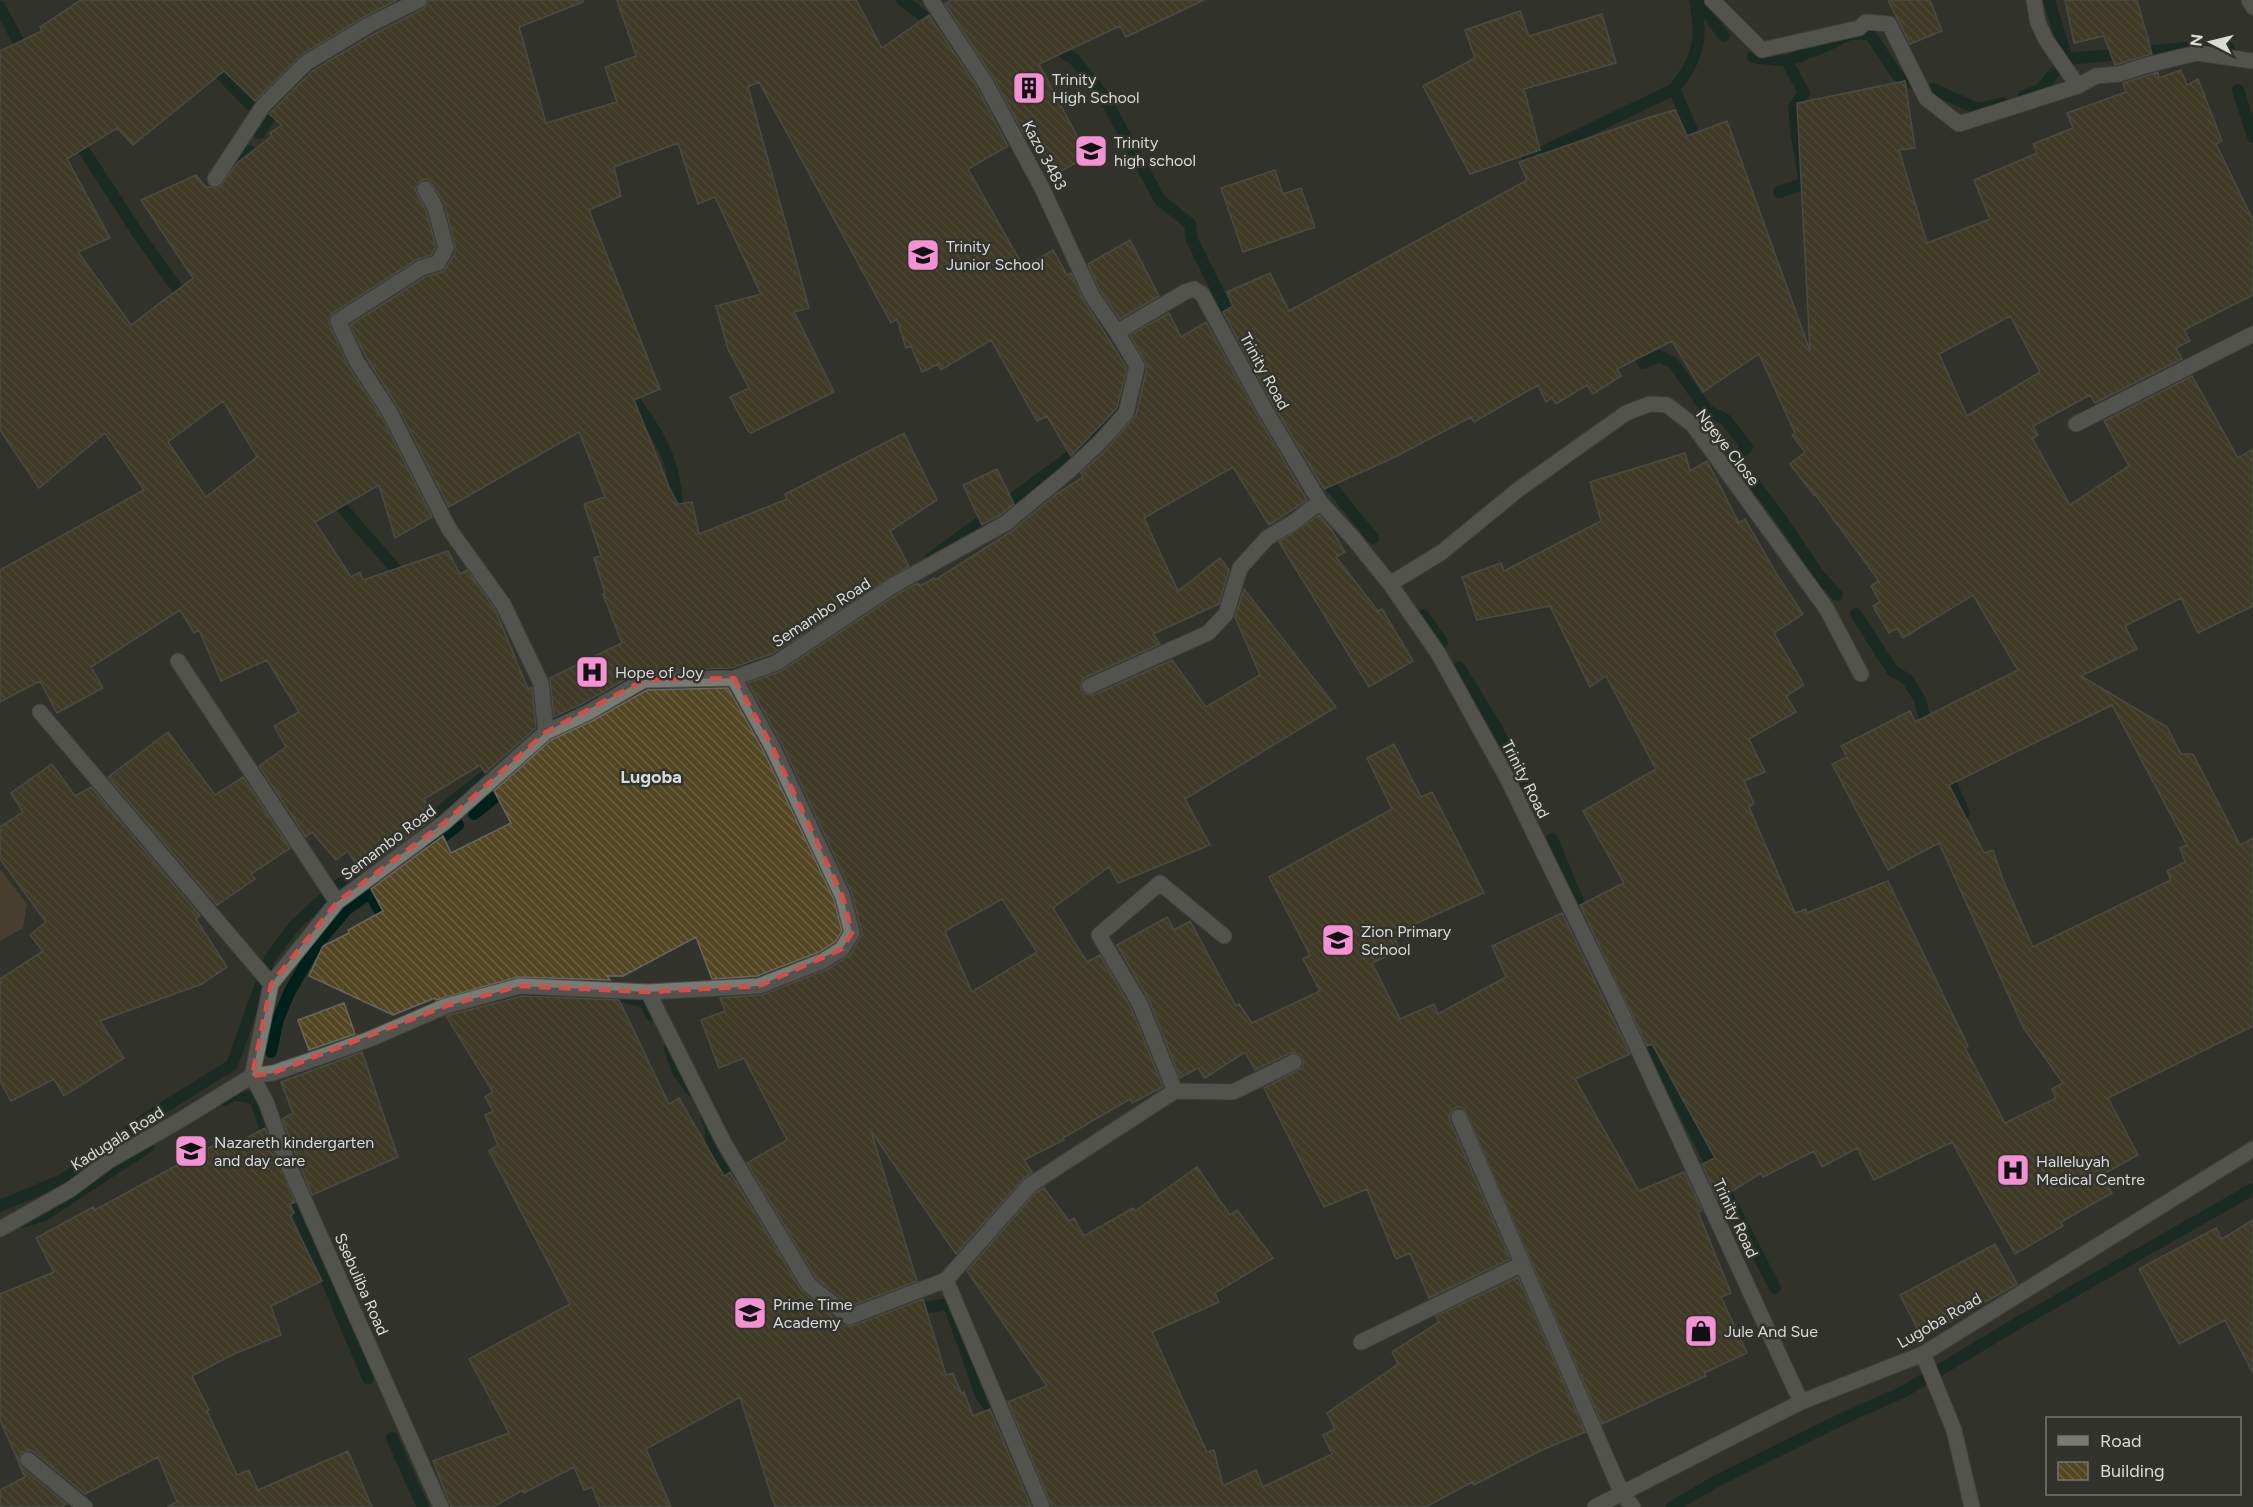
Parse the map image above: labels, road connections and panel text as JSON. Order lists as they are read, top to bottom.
{
  "streets": {
    "street": [
      "Kazo 3483",
      "Trinity Road",
      "Ngeye Close",
      "Semambo Road",
      "Kadugala Road",
      "Ssebuliba Road",
      "Lugoba Road"
    ]
  },
  "crossings": [
    ["Kazo 3483", "Trinity Road"],
    ["Kazo 3483", "Semambo Road"],
    ["Trinity Road", "Ngeye Close"],
    ["Trinity Road", "Semambo Road"],
    ["Trinity Road", "Lugoba Road"],
    ["Semambo Road", "Kadugala Road"],
    ["Semambo Road", "Ssebuliba Road"],
    ["Kadugala Road", "Ssebuliba Road"]
  ],
  "districts": ["Lugoba"],
  "places": {
    "building": ["Trinity High School"],
    "school or university": [
      "Trinity high school",
      "Trinity Junior School",
      "Zion Primary School",
      "Nazareth kindergarten and day care",
      "Prime Time Academy"
    ],
    "hospital": ["Hope of Joy", "Halleluyah Medical Centre"],
    "shop": ["Jule And Sue"]
  },
  "legend": ["Road", "Building"],
  "north": "left"
}
